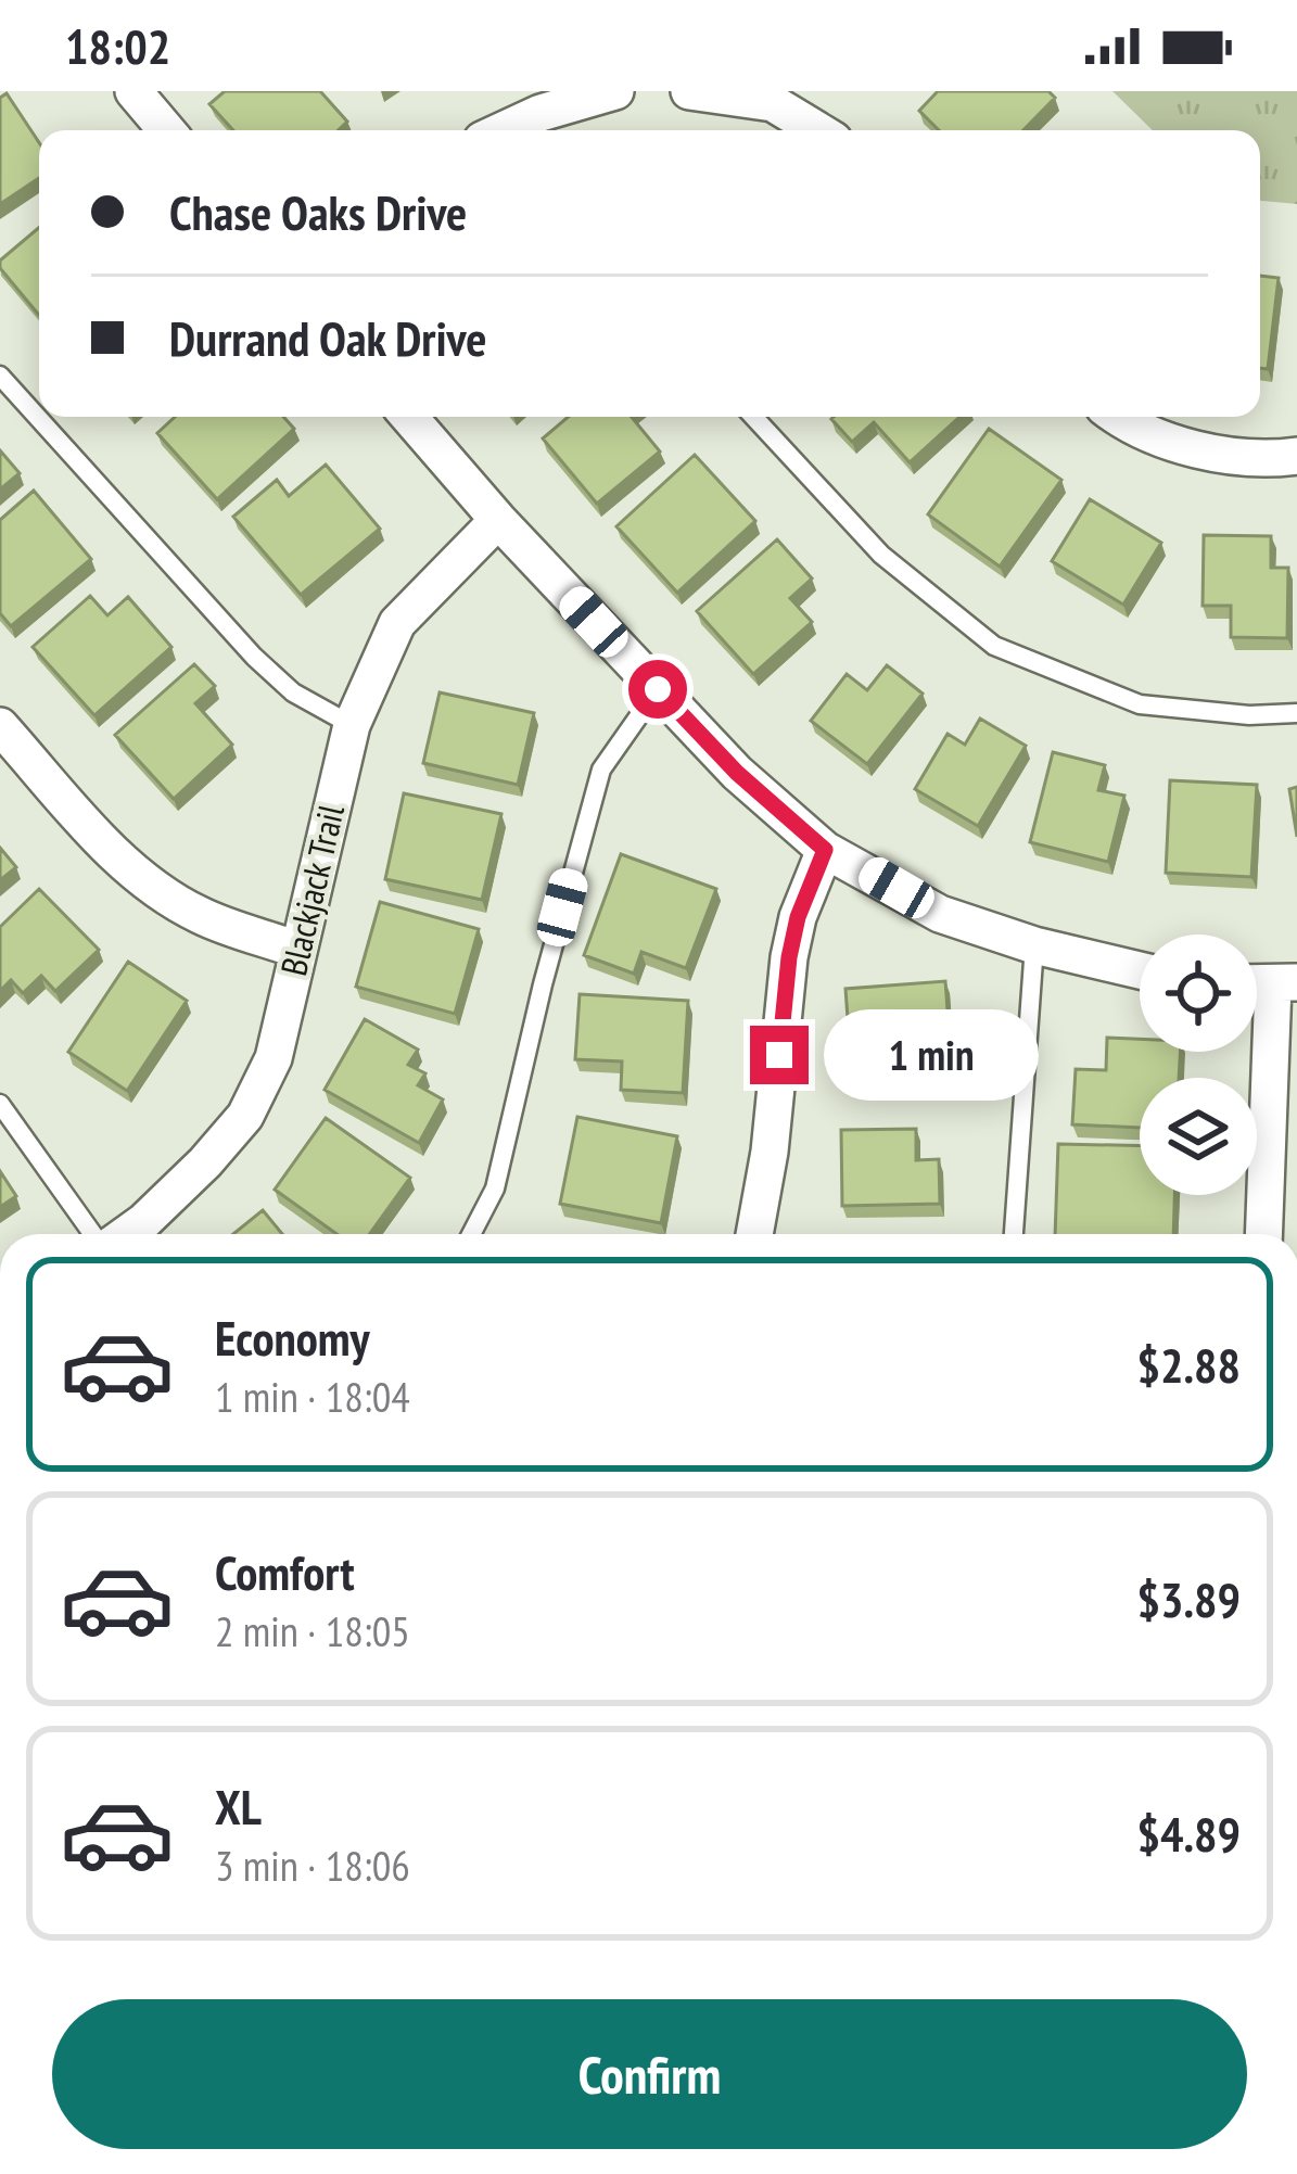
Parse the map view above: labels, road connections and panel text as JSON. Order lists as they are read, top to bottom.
{
  "streets": {
    "street": ["Blackjack Trail"]
  },
  "page": {
    "status": "18:02",
    "banner": ["Chase Oaks Drive", "Durrand Oak Drive"],
    "bubble": "1 min",
    "list": [
      {
        "name": "Economy",
        "note": "1 min · 18:04",
        "value": "$2.88"
      },
      {
        "name": "Comfort",
        "note": "2 min · 18:05",
        "value": "$3.89"
      },
      {
        "name": "XL",
        "note": "3 min · 18:06",
        "value": "$4.89"
      }
    ],
    "buttons": "Confirm"
  }
}
